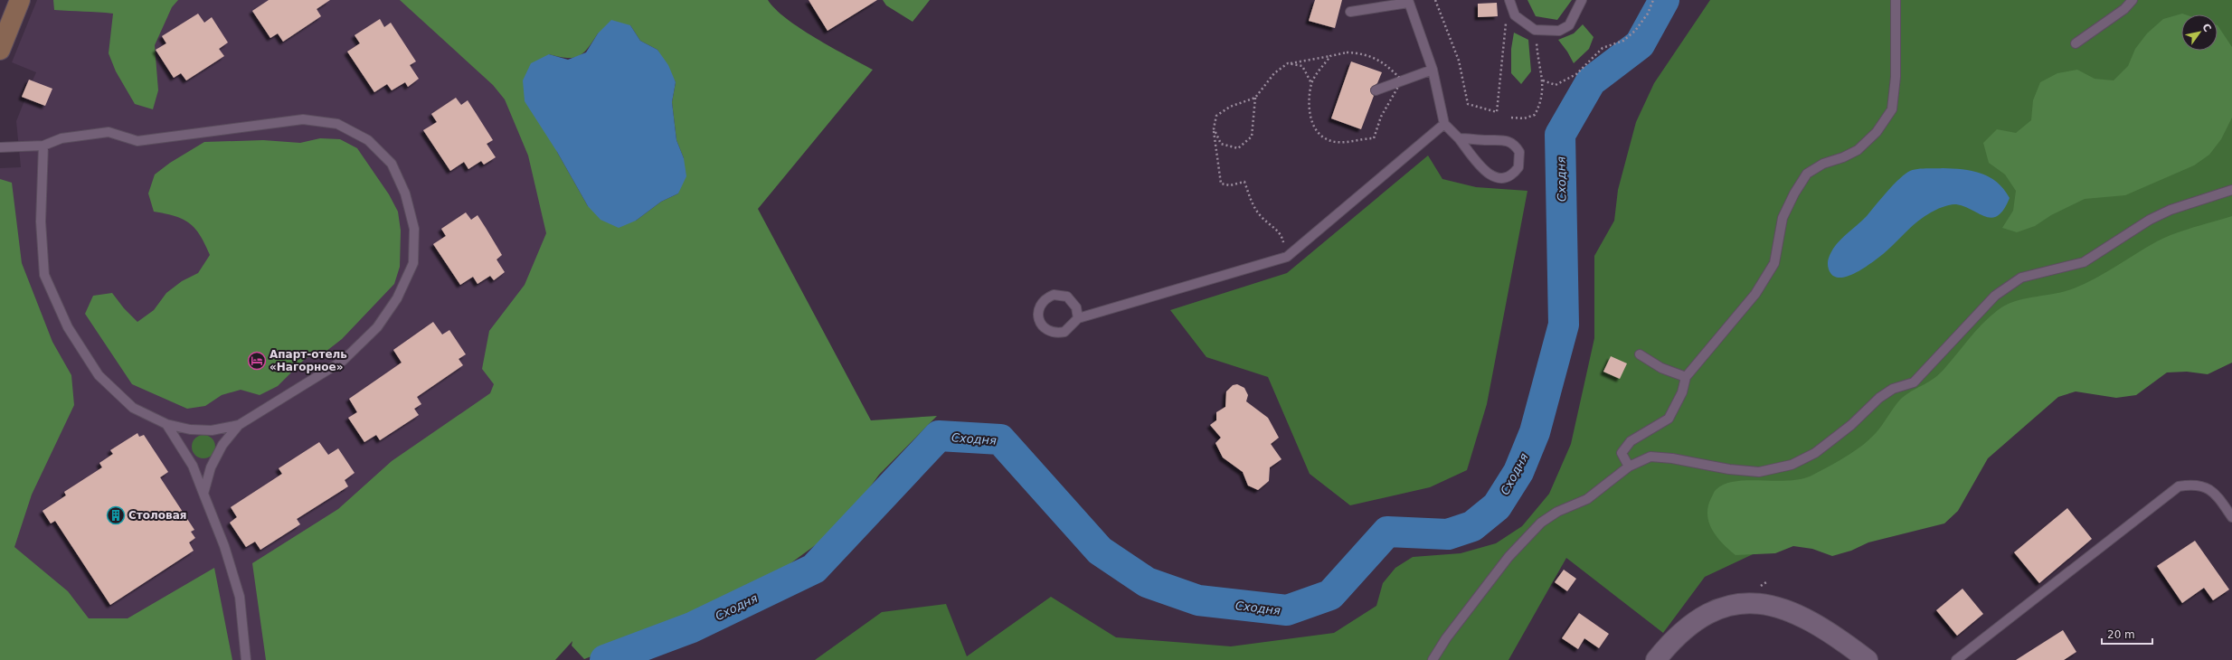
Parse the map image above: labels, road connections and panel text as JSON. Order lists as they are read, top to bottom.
{
  "water": ["Сходня"],
  "places": {
    "hotel": ["Апарт-отель «Нагорное»"],
    "building": ["Столовая"]
  },
  "scale_bar": "20 m",
  "north": "top right"
}
